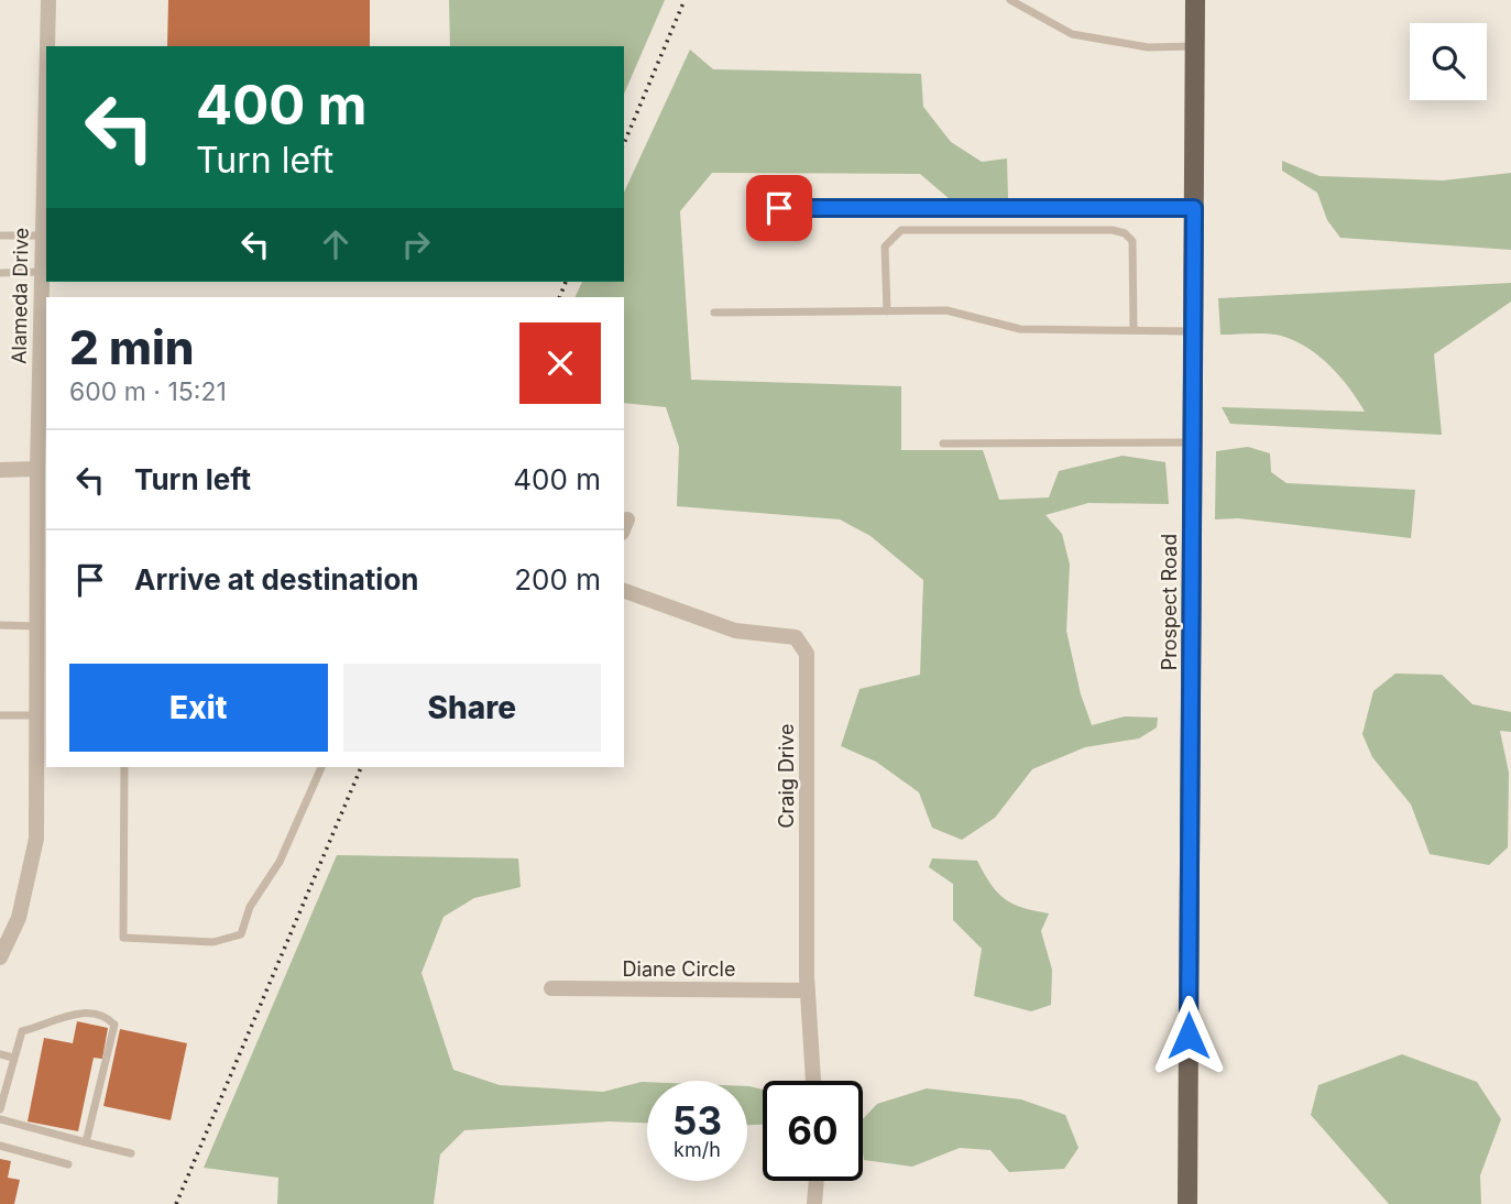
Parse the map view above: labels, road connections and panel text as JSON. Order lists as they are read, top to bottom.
{
  "streets": {
    "main road": ["Prospect Road"],
    "street": ["Alameda Drive", "Craig Drive", "Diane Circle"]
  },
  "crossings": [
    ["Craig Drive", "Diane Circle"]
  ],
  "page": {
    "turn": ["400 m", "Turn left"],
    "heading": ["2 min", "600 m · 15:21"],
    "list": [
      {
        "name": "Turn left",
        "value": "400 m"
      },
      {
        "name": "Arrive at destination",
        "value": "200 m"
      }
    ],
    "buttons": ["Exit", "Share"],
    "speed": "53 km/h",
    "limit": "60"
  }
}
